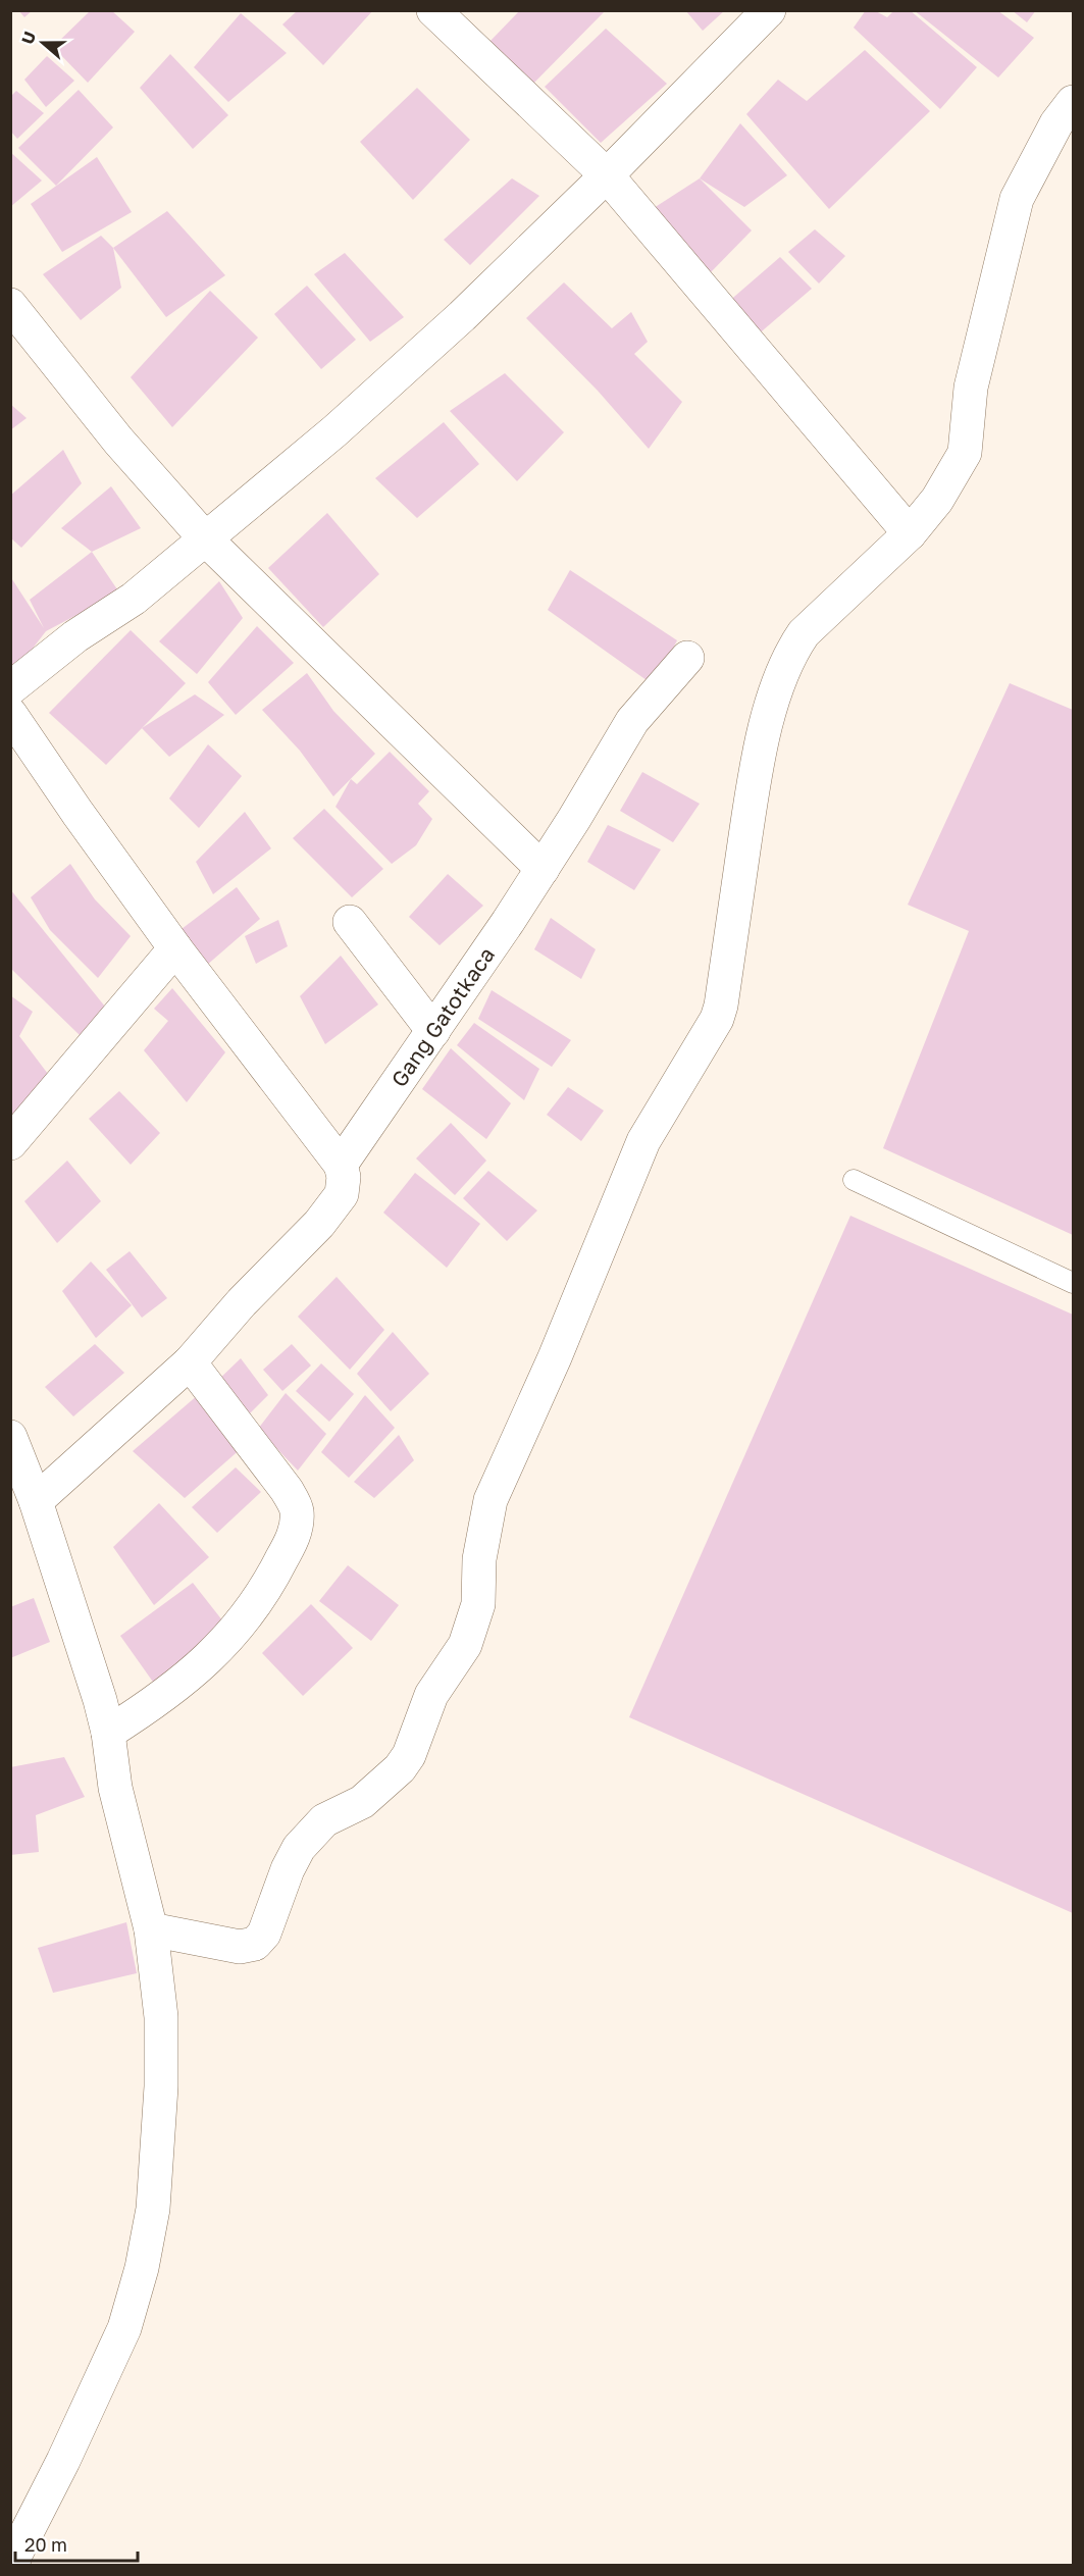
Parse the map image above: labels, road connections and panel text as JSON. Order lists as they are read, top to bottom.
{
  "streets": {
    "street": ["Gang Gatotkaca"]
  },
  "scale_bar": "20 m",
  "north": "left"
}
